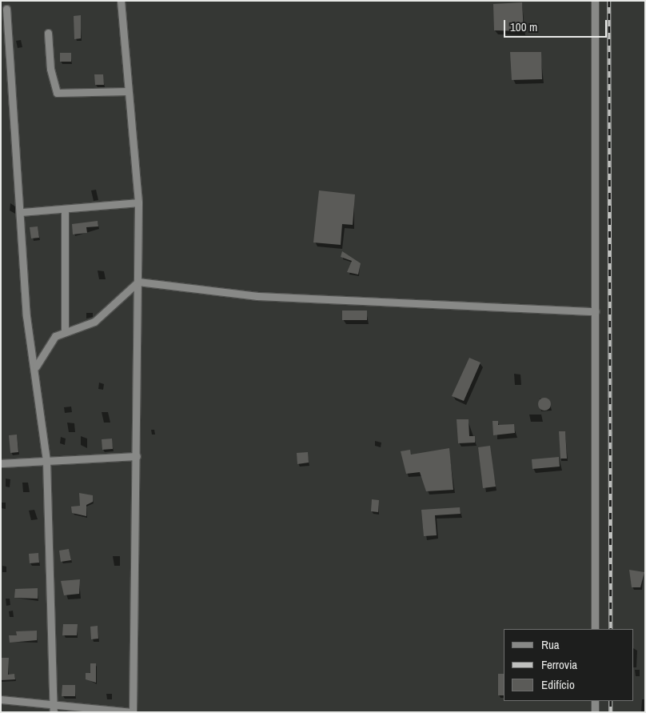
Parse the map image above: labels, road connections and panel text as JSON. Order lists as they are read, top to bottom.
{
  "legend": ["Rua", "Ferrovia", "Edifício"],
  "scale_bar": "100 m"
}
